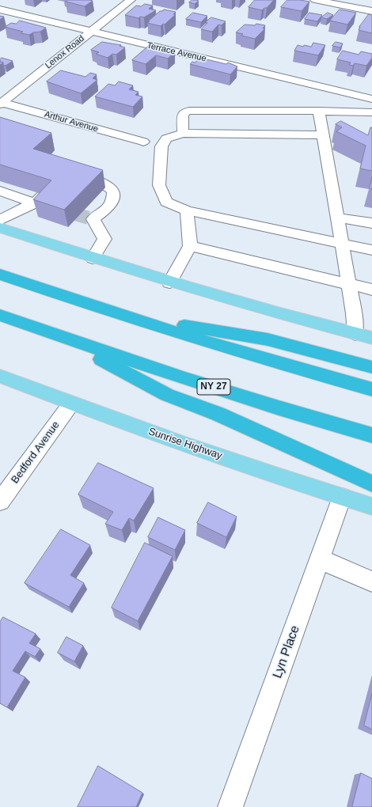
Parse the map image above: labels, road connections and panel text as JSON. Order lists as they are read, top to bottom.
{
  "streets": {
    "highway": ["NY 27"],
    "main road": ["Sunrise Highway"],
    "street": [
      "Lenox Road",
      "Terrace Avenue",
      "Arthur Avenue",
      "Bedford Avenue",
      "Lyn Place"
    ]
  },
  "crossings": [
    ["Lenox Road", "Terrace Avenue"],
    ["Lenox Road", "Arthur Avenue"],
    ["Sunrise Highway", "Bedford Avenue"],
    ["Sunrise Highway", "Lyn Place"]
  ]
}
